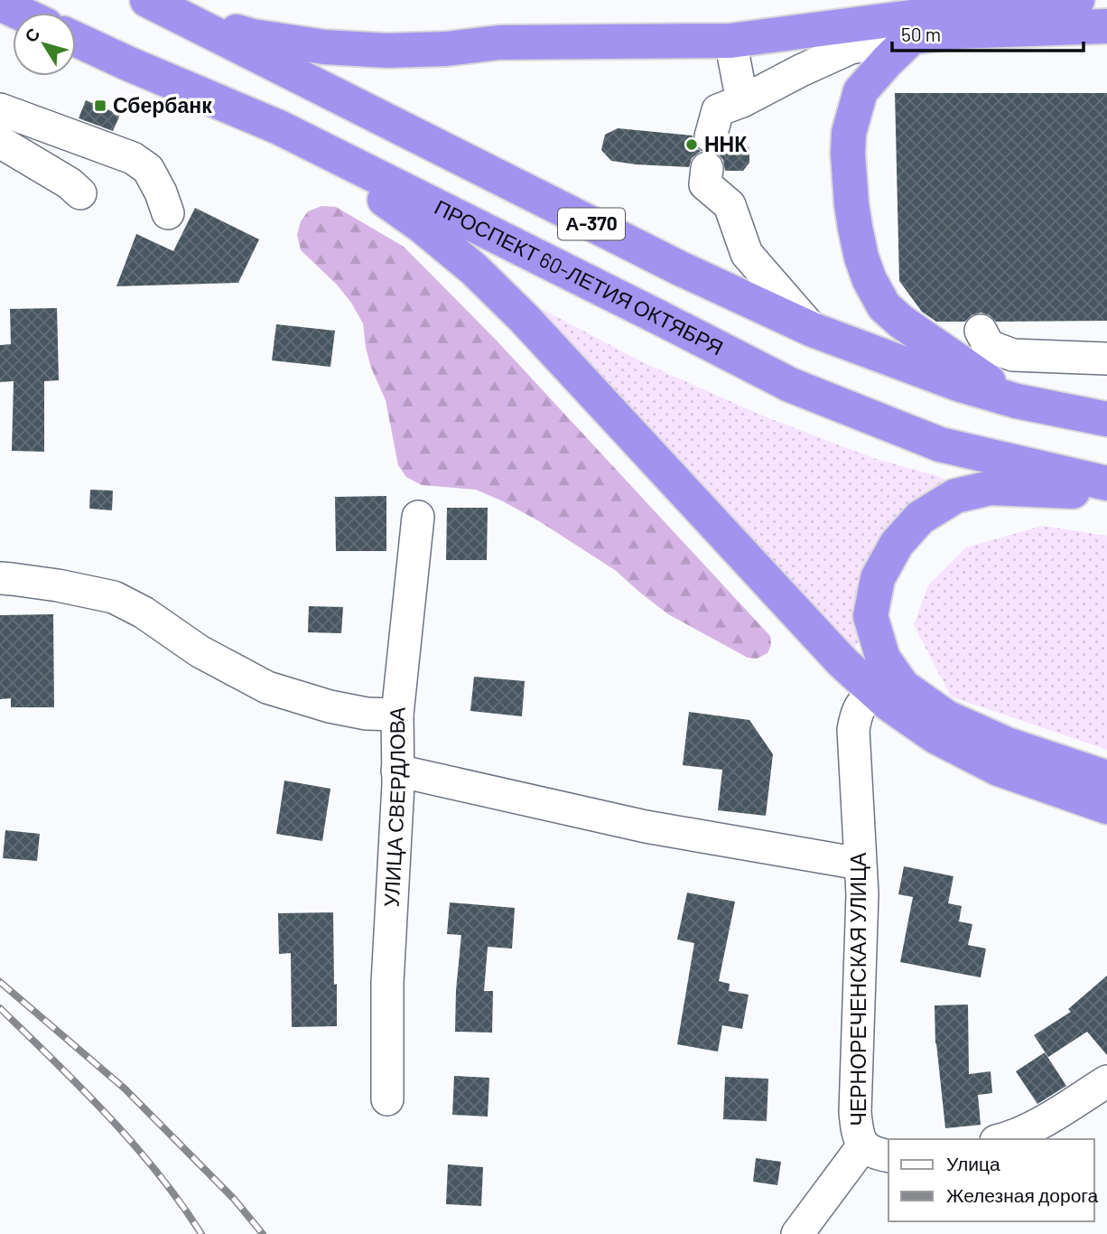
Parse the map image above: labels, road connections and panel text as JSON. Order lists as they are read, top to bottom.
{
  "streets": {
    "highway": ["А-370", "ПРОСПЕКТ 60-ЛЕТИЯ ОКТЯБРЯ"],
    "street": ["УЛИЦА СВЕРДЛОВА", "ЧЕРНОРЕЧЕНСКАЯ УЛИЦА"]
  },
  "places": {
    "transit": ["Сбербанк"],
    "other": ["ННК"]
  },
  "legend": ["Улица", "Железная дорога"],
  "scale_bar": "50 m",
  "north": "top left"
}
